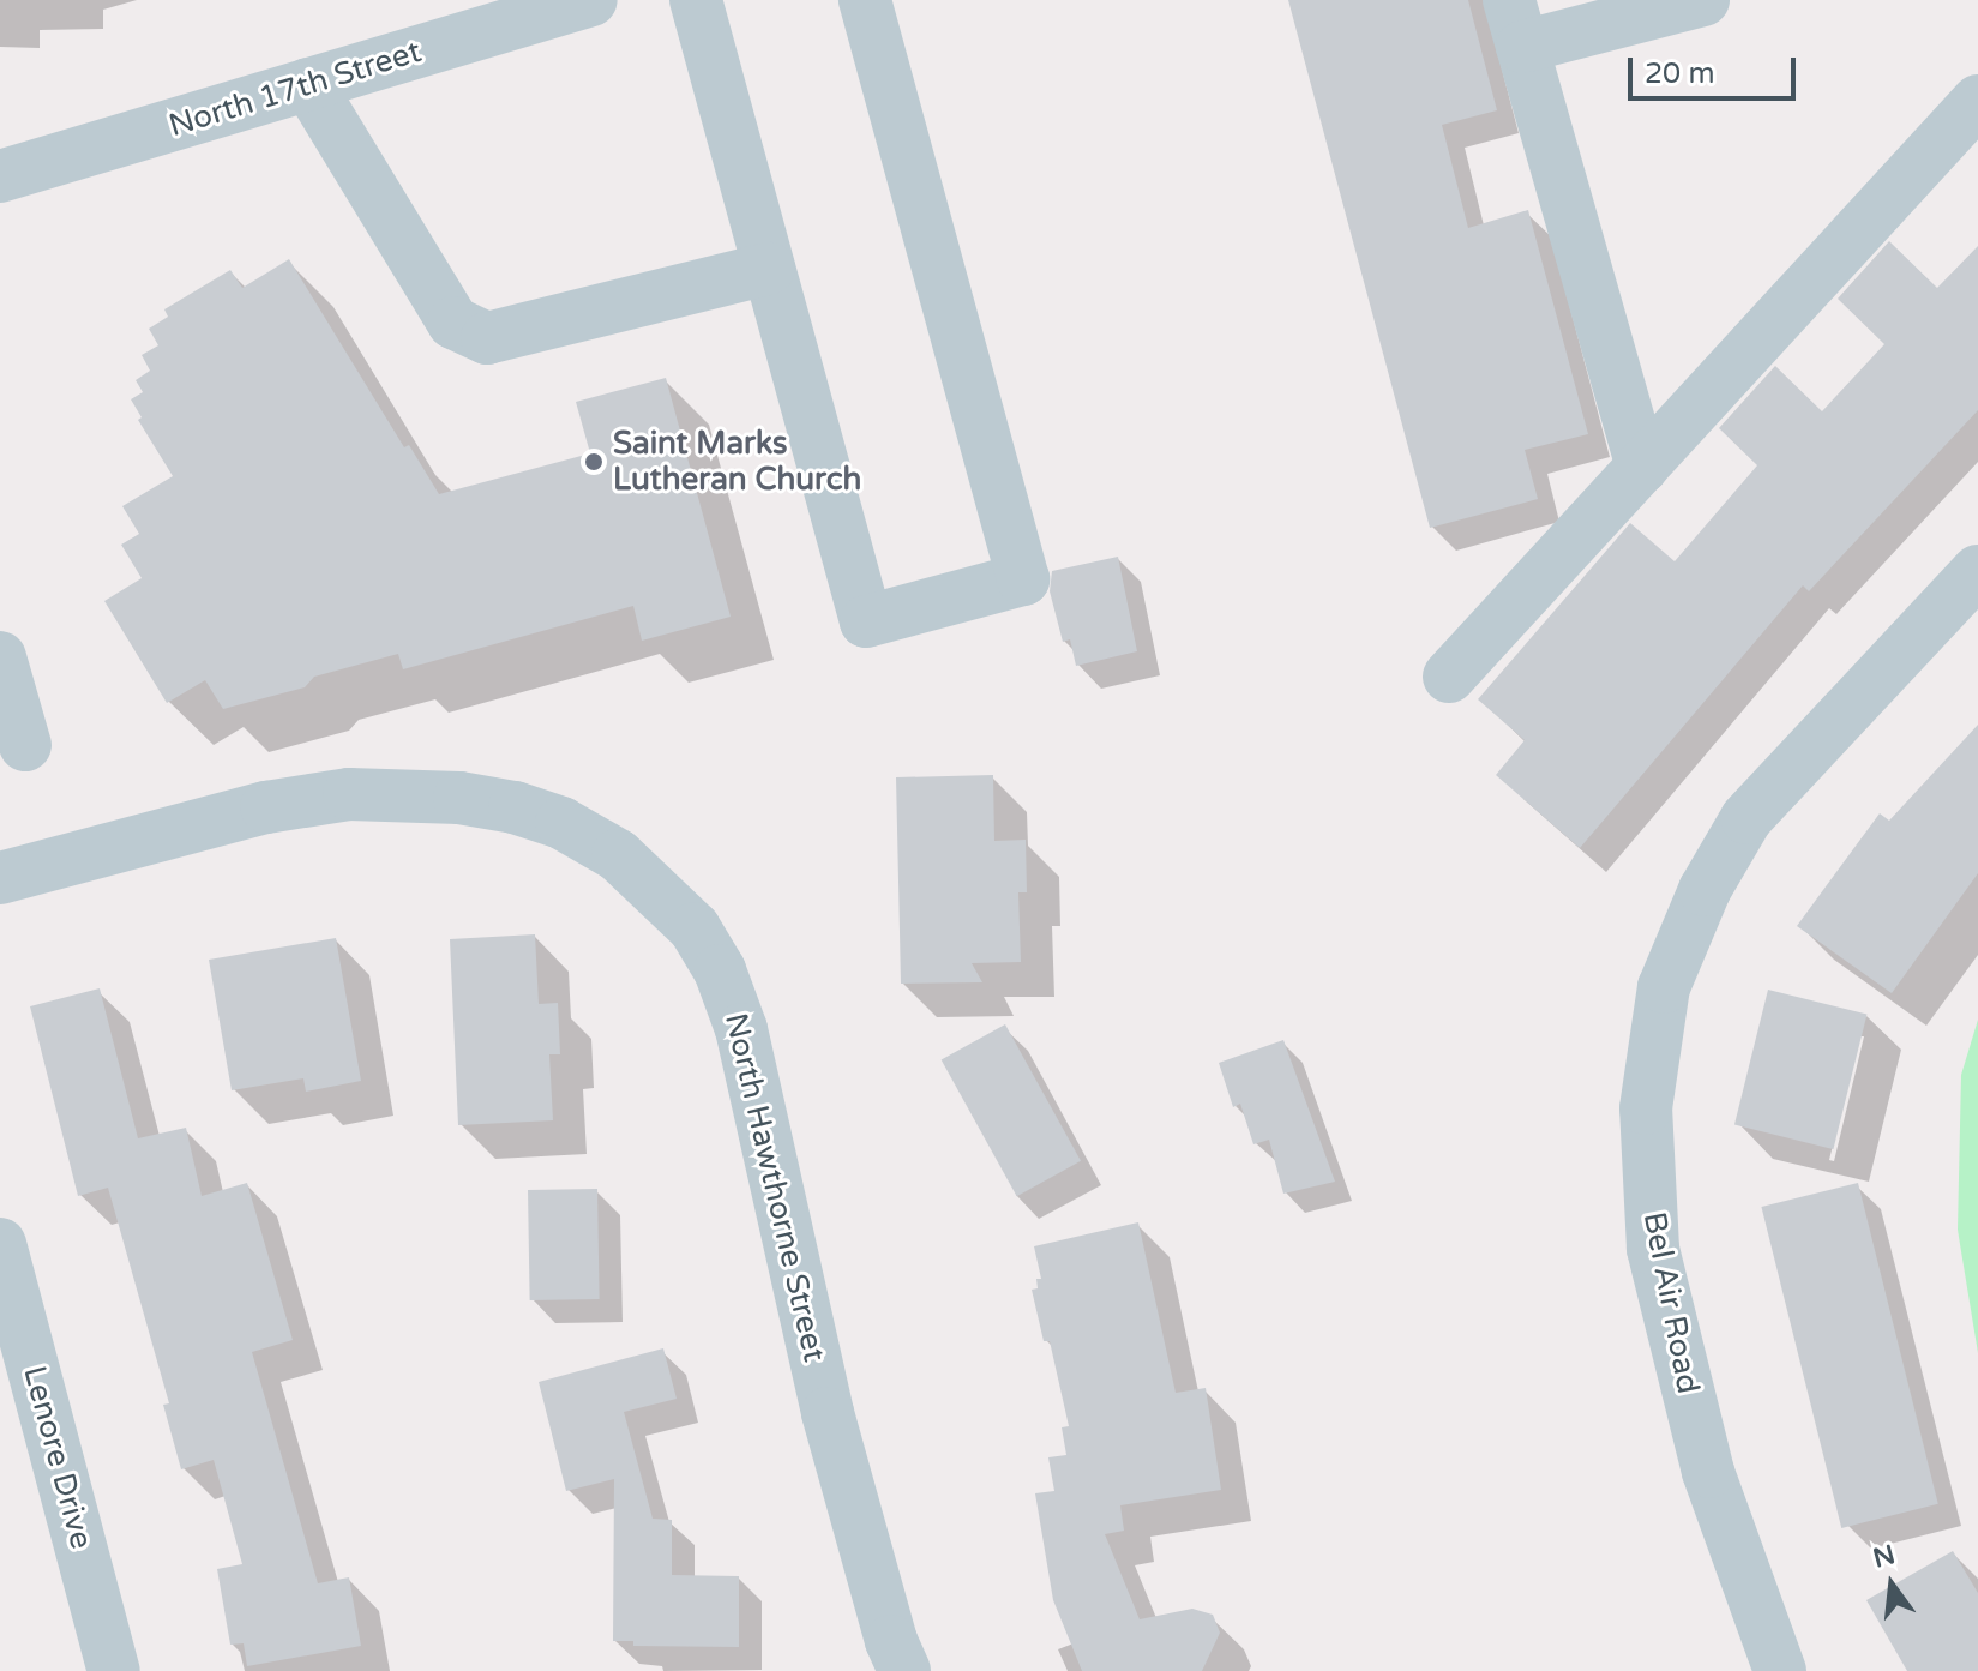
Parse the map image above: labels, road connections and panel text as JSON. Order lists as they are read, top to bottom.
{
  "streets": {
    "street": [
      "North 17th Street",
      "North Hawthorne Street",
      "Bel Air Road",
      "Lenore Drive"
    ]
  },
  "places": ["Saint Marks Lutheran Church"],
  "scale_bar": "20 m",
  "north": "top"
}
